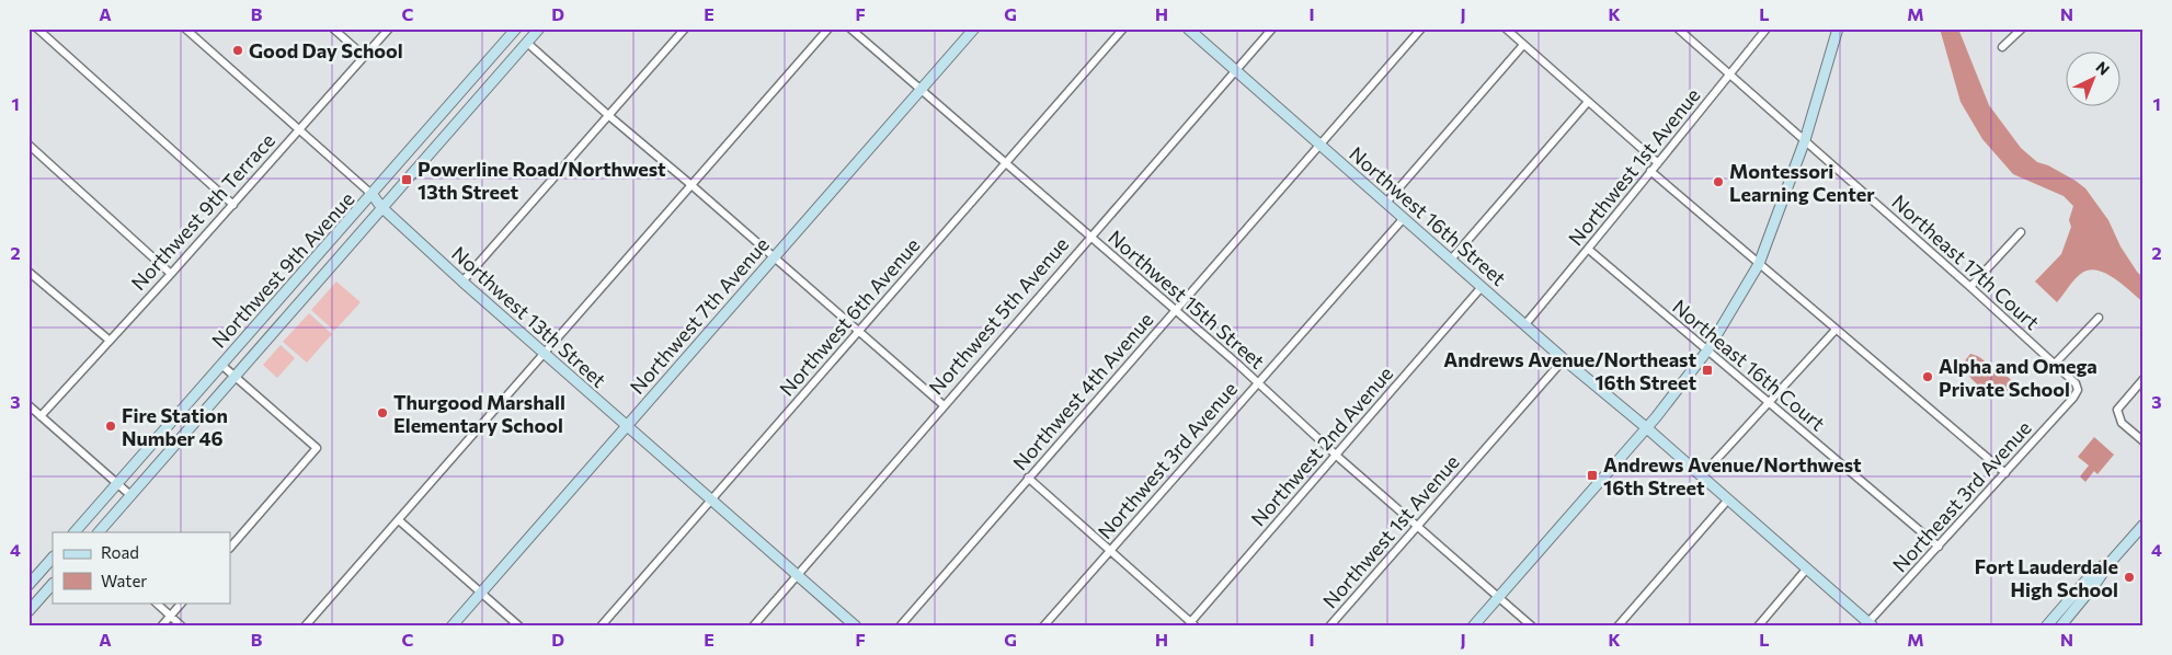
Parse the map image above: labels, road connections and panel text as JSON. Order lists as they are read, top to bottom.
{
  "streets": {
    "main road": [
      "Northwest 16th Street",
      "Northwest 9th Avenue",
      "Northwest 7th Avenue",
      "Northwest 13th Street"
    ],
    "street": [
      "Northwest 1st Avenue",
      "Northwest 9th Terrace",
      "Northeast 17th Court",
      "Northwest 15th Street",
      "Northwest 5th Avenue",
      "Northwest 6th Avenue",
      "Northeast 16th Court",
      "Northwest 4th Avenue",
      "Northwest 2nd Avenue",
      "Northwest 3rd Avenue",
      "Northeast 3rd Avenue"
    ]
  },
  "crossings": [
    ["Northwest 1st Avenue", "Northwest 16th Street"],
    ["Northwest 1st Avenue", "Northeast 17th Court"],
    ["Northwest 1st Avenue", "Northwest 15th Street"],
    ["Northwest 1st Avenue", "Northeast 16th Court"],
    ["Northwest 9th Terrace", "Northwest 13th Street"],
    ["Northwest 16th Street", "Northwest 5th Avenue"],
    ["Northwest 16th Street", "Northwest 4th Avenue"],
    ["Northwest 16th Street", "Northwest 2nd Avenue"],
    ["Northwest 16th Street", "Northwest 3rd Avenue"],
    ["Northwest 16th Street", "Northeast 3rd Avenue"],
    ["Northeast 17th Court", "Northeast 3rd Avenue"],
    ["Northwest 9th Avenue", "Northwest 13th Street"],
    ["Northwest 15th Street", "Northwest 7th Avenue"],
    ["Northwest 15th Street", "Northwest 5th Avenue"],
    ["Northwest 15th Street", "Northwest 6th Avenue"],
    ["Northwest 15th Street", "Northwest 4th Avenue"],
    ["Northwest 15th Street", "Northwest 2nd Avenue"],
    ["Northwest 15th Street", "Northwest 3rd Avenue"],
    ["Northwest 7th Avenue", "Northwest 13th Street"],
    ["Northwest 5th Avenue", "Northwest 13th Street"],
    ["Northwest 13th Street", "Northwest 6th Avenue"],
    ["Northeast 16th Court", "Northeast 3rd Avenue"]
  ],
  "places": {
    "other": [
      "Good Day School",
      "Montessori Learning Center",
      "Alpha and Omega Private School",
      "Thurgood Marshall Elementary School",
      "Fire Station Number 46",
      "Fort Lauderdale High School"
    ],
    "transit": ["Powerline Road/Northwest 13th Street", "Andrews Avenue/Northeast 16th Street", "Andrews Avenue/Northwest 16th Street"]
  },
  "legend": ["Road", "Water"],
  "north": "top right",
  "grid": {
    "columns": [
      "A",
      "B",
      "C",
      "D",
      "E",
      "F",
      "G",
      "H",
      "I",
      "J",
      "K",
      "L",
      "M",
      "N"
    ],
    "rows": [
      "1",
      "2",
      "3",
      "4"
    ]
  }
}
